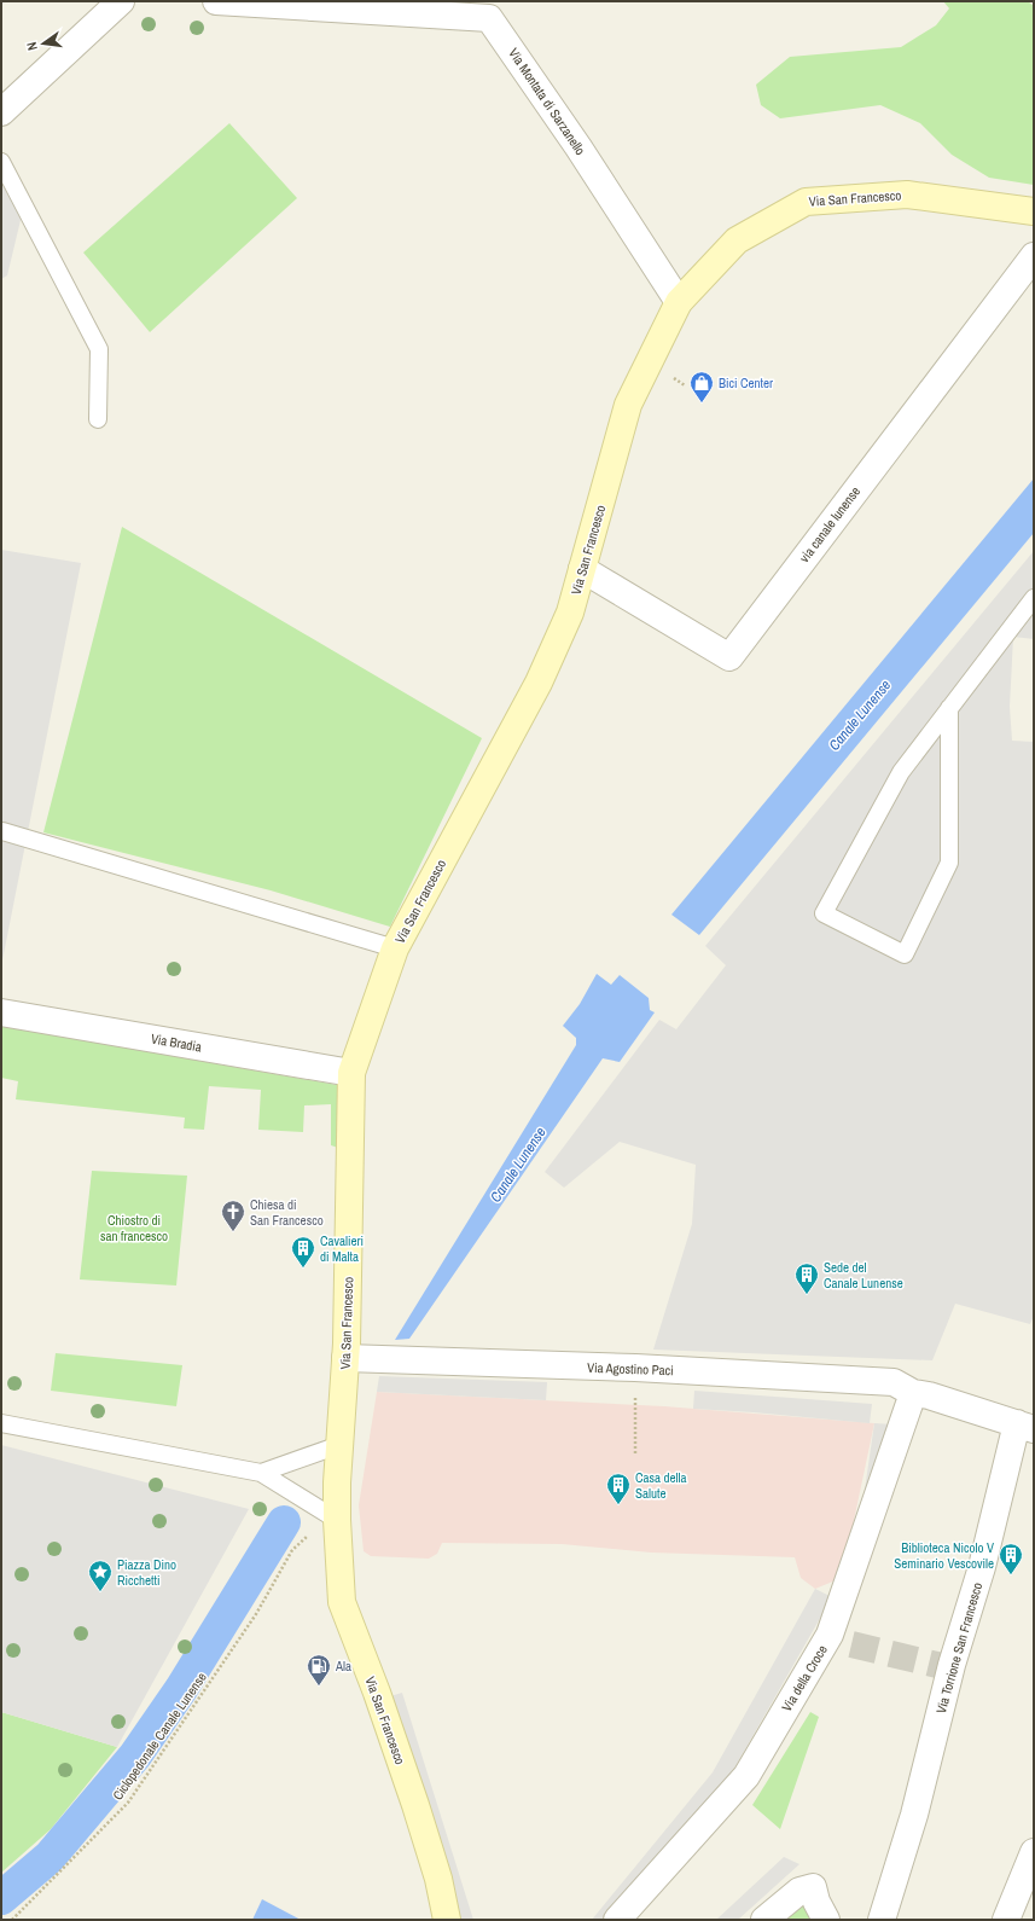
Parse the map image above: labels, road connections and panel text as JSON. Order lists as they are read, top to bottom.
{
  "streets": {
    "street": [
      "Via Montata di Sarzanello",
      "Via San Francesco",
      "via canale lunense",
      "Via Bradia",
      "Via Agostino Paci",
      "Via Torrione San Francesco",
      "Via della Croce"
    ],
    "path": ["Ciclopedonale Canale Lunense"]
  },
  "crossings": [
    ["Via Montata di Sarzanello", "Via San Francesco"],
    ["Via San Francesco", "via canale lunense"],
    ["Via San Francesco", "Via Bradia"],
    ["Via San Francesco", "Via Agostino Paci"],
    ["Via Agostino Paci", "Via Torrione San Francesco"],
    ["Via Agostino Paci", "Via della Croce"],
    ["Via Torrione San Francesco", "Via della Croce"]
  ],
  "water": ["Canale Lunense"],
  "parks": ["Chiostro di san francesco"],
  "places": {
    "shop": ["Bici Center"],
    "church": ["Chiesa di San Francesco"],
    "building": [
      "Cavalieri di Malta",
      "Sede del Canale Lunense",
      "Casa della Salute",
      "Biblioteca Nicolo V Seminario Vescovile"
    ],
    "place": ["Piazza Dino Ricchetti"],
    "fuel station": ["Ala"]
  },
  "north": "left"
}
